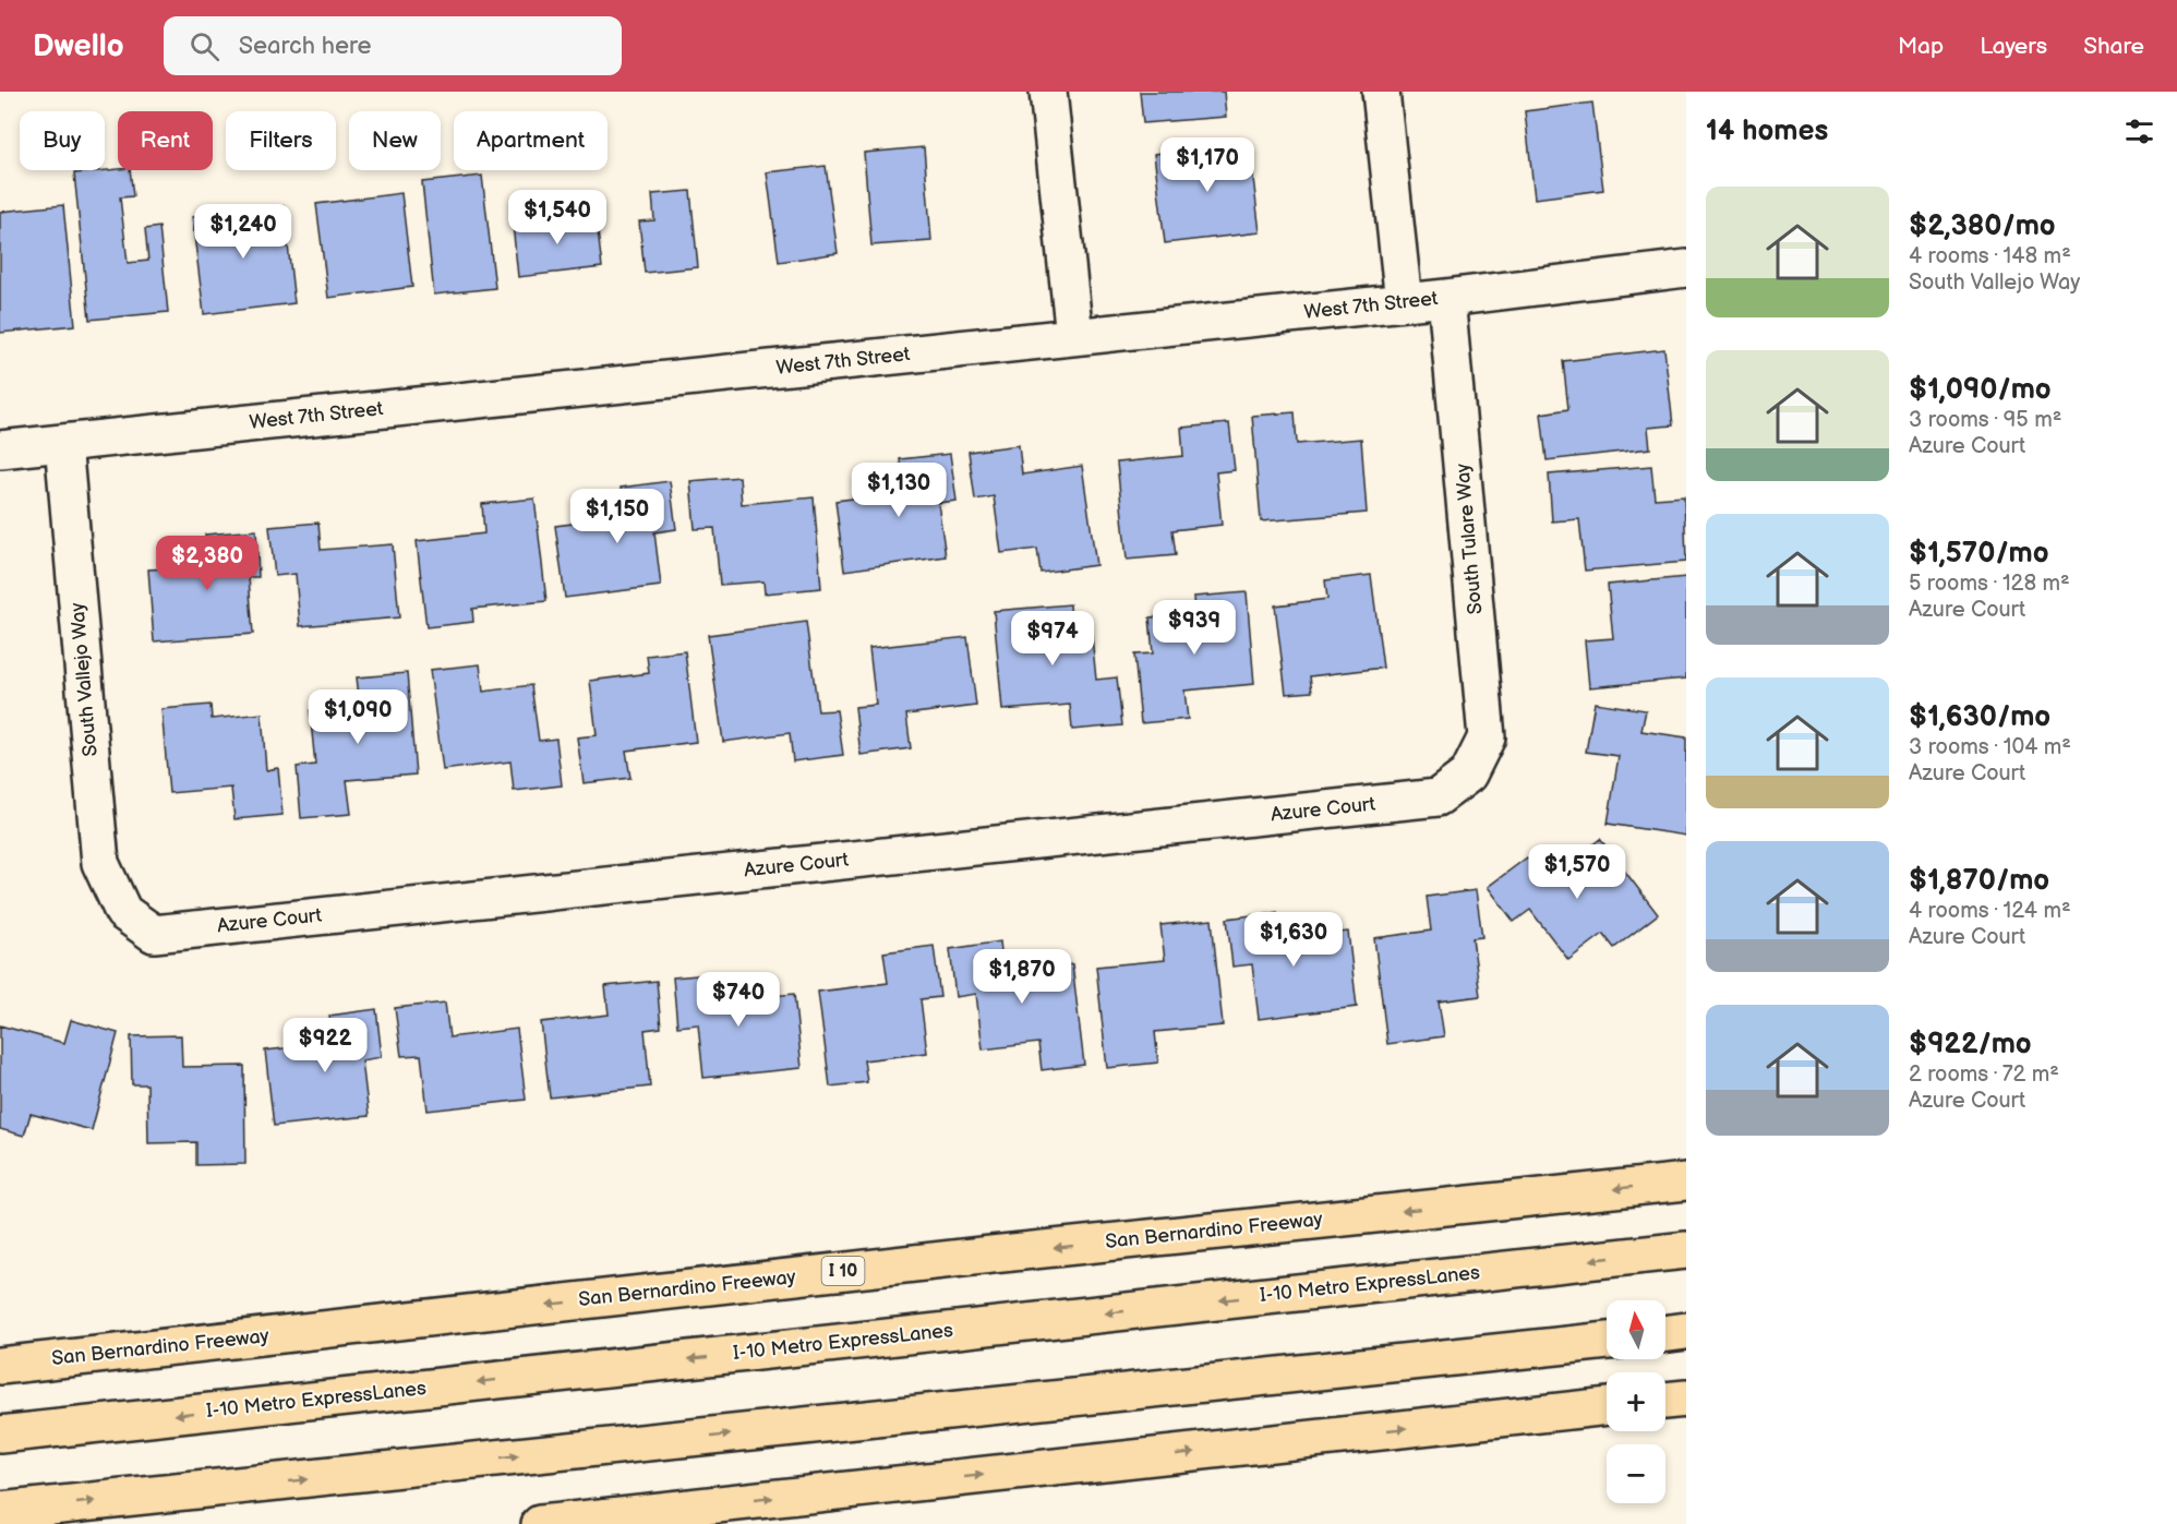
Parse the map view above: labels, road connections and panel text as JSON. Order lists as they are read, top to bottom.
{
  "streets": {
    "highway": ["San Bernardino Freeway", "I 10", "I-10 Metro ExpressLanes"],
    "street": [
      "West 7th Street",
      "South Tulare Way",
      "South Vallejo Way",
      "Azure Court"
    ]
  },
  "crossings": [
    ["West 7th Street", "South Tulare Way"],
    ["West 7th Street", "South Vallejo Way"],
    ["South Tulare Way", "Azure Court"],
    ["South Vallejo Way", "Azure Court"]
  ],
  "north": "top",
  "page": {
    "header": "Dwello",
    "search": "Search here",
    "nav": ["Map", "Layers", "Share"],
    "heading": "14 homes",
    "chip": [
      "Buy",
      "Rent",
      "Filters",
      "New",
      "Apartment"
    ],
    "price": [
      "$1,170",
      "$1,540",
      "$1,240",
      "$1,130",
      "$1,150",
      "$2,380",
      "$939",
      "$974",
      "$1,090",
      "$1,570",
      "$1,630",
      "$1,870",
      "$740",
      "$922"
    ],
    "list": [
      {
        "name": "$2,380/mo",
        "note": "4 rooms · 148 m² · South Vallejo Way"
      },
      {
        "name": "$1,090/mo",
        "note": "3 rooms · 95 m² · Azure Court"
      },
      {
        "name": "$1,570/mo",
        "note": "5 rooms · 128 m² · Azure Court"
      },
      {
        "name": "$1,630/mo",
        "note": "3 rooms · 104 m² · Azure Court"
      },
      {
        "name": "$1,870/mo",
        "note": "4 rooms · 124 m² · Azure Court"
      },
      {
        "name": "$922/mo",
        "note": "2 rooms · 72 m² · Azure Court"
      }
    ],
    "map_buttons": ["+", "−"]
  }
}
